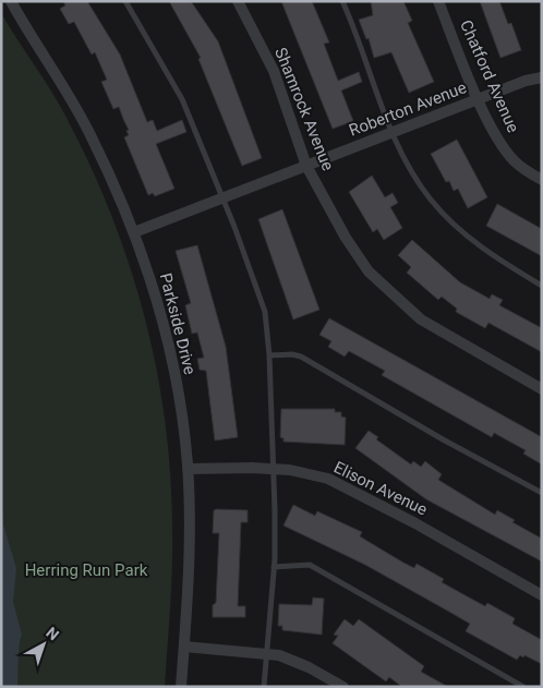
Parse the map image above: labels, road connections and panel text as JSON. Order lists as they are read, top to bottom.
{
  "streets": {
    "street": [
      "Chatford Avenue",
      "Shamrock Avenue",
      "Roberton Avenue",
      "Parkside Drive",
      "Elison Avenue"
    ]
  },
  "crossings": [
    ["Chatford Avenue", "Roberton Avenue"],
    ["Shamrock Avenue", "Roberton Avenue"],
    ["Roberton Avenue", "Parkside Drive"],
    ["Parkside Drive", "Elison Avenue"]
  ],
  "parks": ["Herring Run Park"],
  "north": "top right"
}
